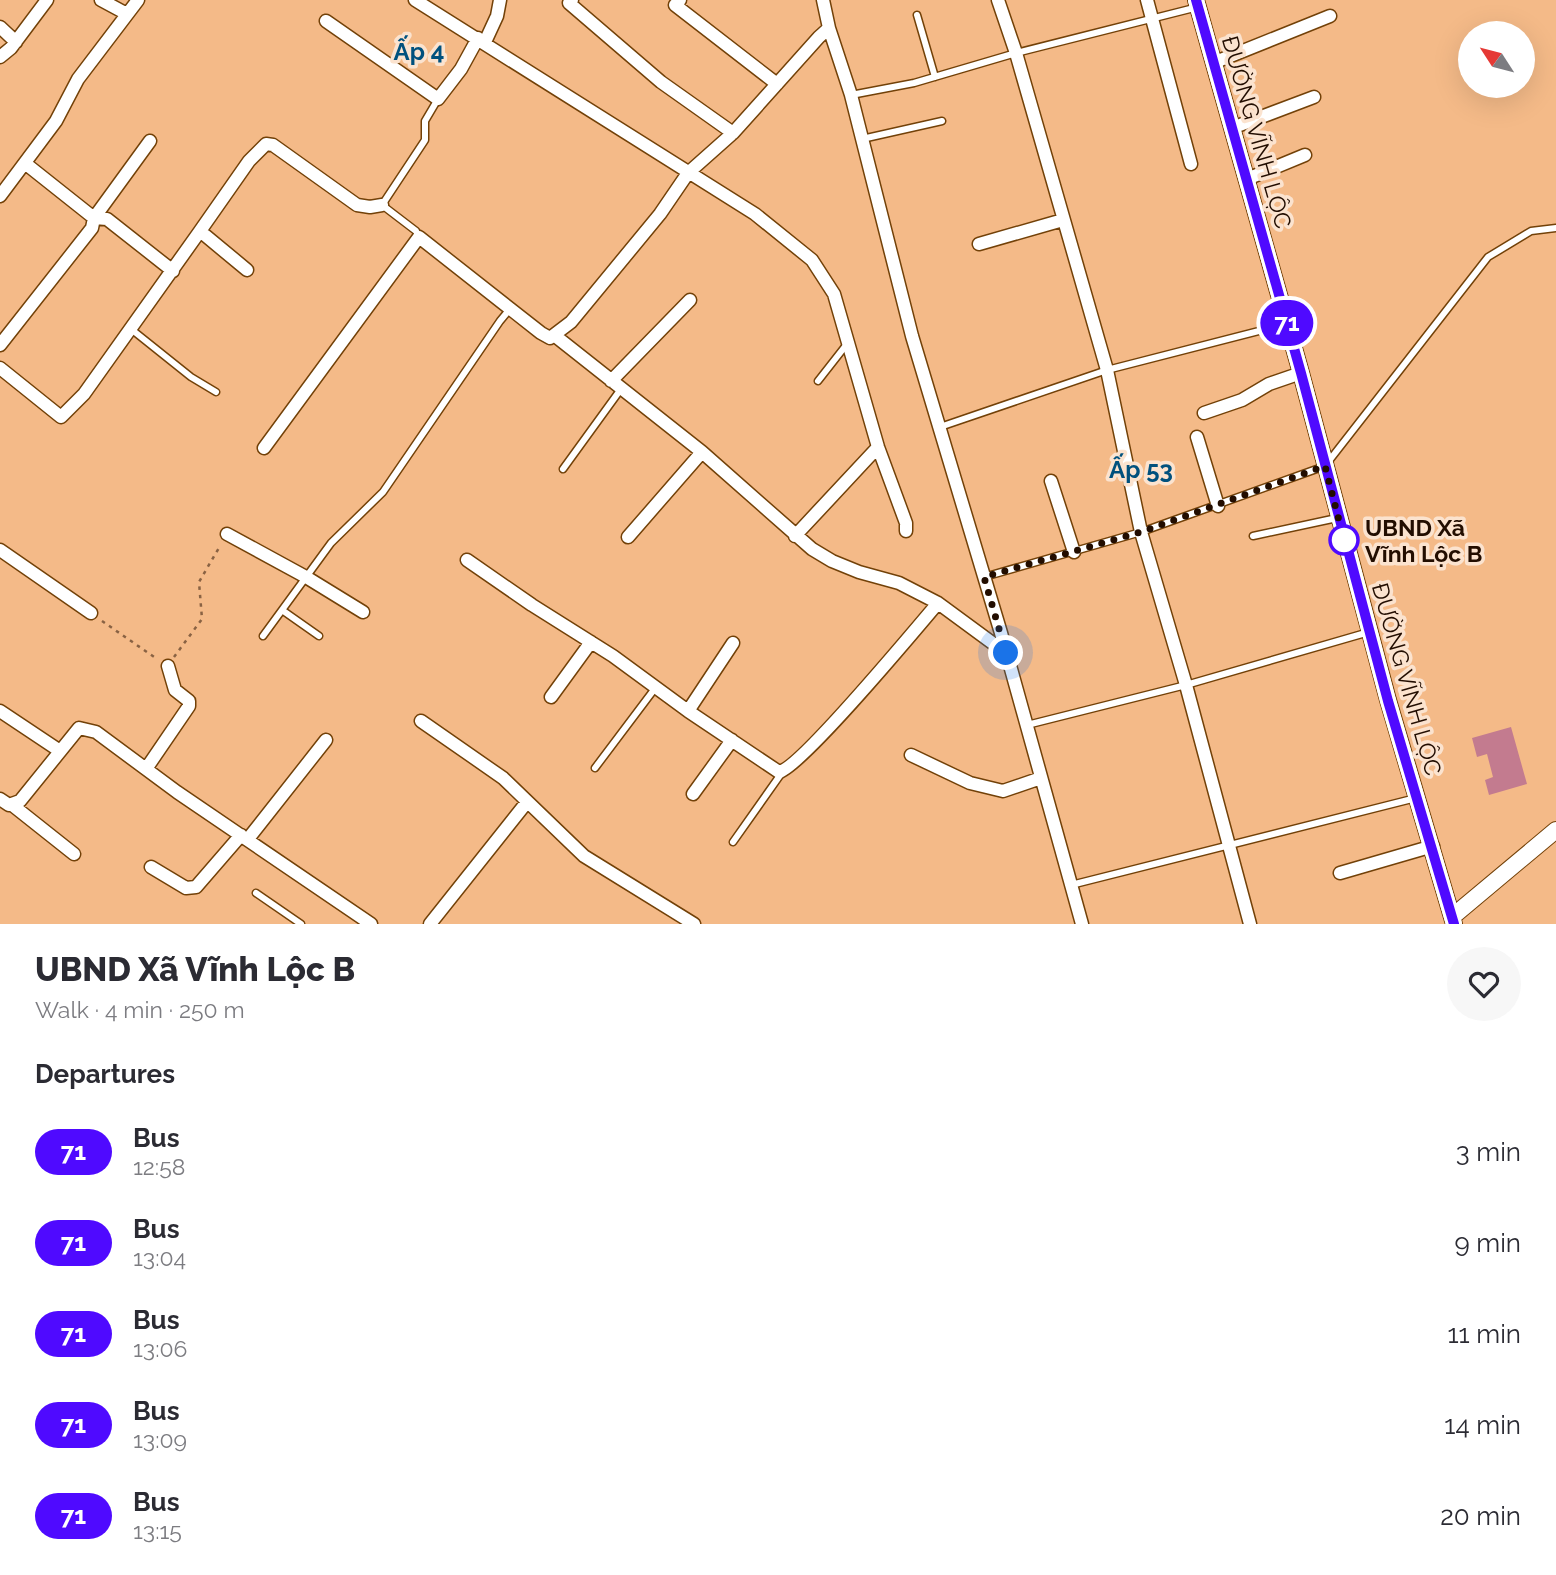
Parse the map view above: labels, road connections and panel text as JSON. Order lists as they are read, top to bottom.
{
  "streets": {
    "main road": ["ĐƯỜNG VĨNH LỘC"]
  },
  "districts": ["Ấp 4", "Ấp 53"],
  "places": ["UBND Xã Vĩnh Lộc B"],
  "lines": ["bus line 71"],
  "north": "top left",
  "page": {
    "on_map": "71",
    "heading": [
      ["UBND Xã Vĩnh Lộc B", "Walk · 4 min · 250 m"],
      "Departures"
    ],
    "list": [
      {
        "mark": "71",
        "name": "Bus",
        "note": "12:58",
        "value": "3 min"
      },
      {
        "mark": "71",
        "name": "Bus",
        "note": "13:04",
        "value": "9 min"
      },
      {
        "mark": "71",
        "name": "Bus",
        "note": "13:06",
        "value": "11 min"
      },
      {
        "mark": "71",
        "name": "Bus",
        "note": "13:09",
        "value": "14 min"
      },
      {
        "mark": "71",
        "name": "Bus",
        "note": "13:15",
        "value": "20 min"
      }
    ]
  }
}
